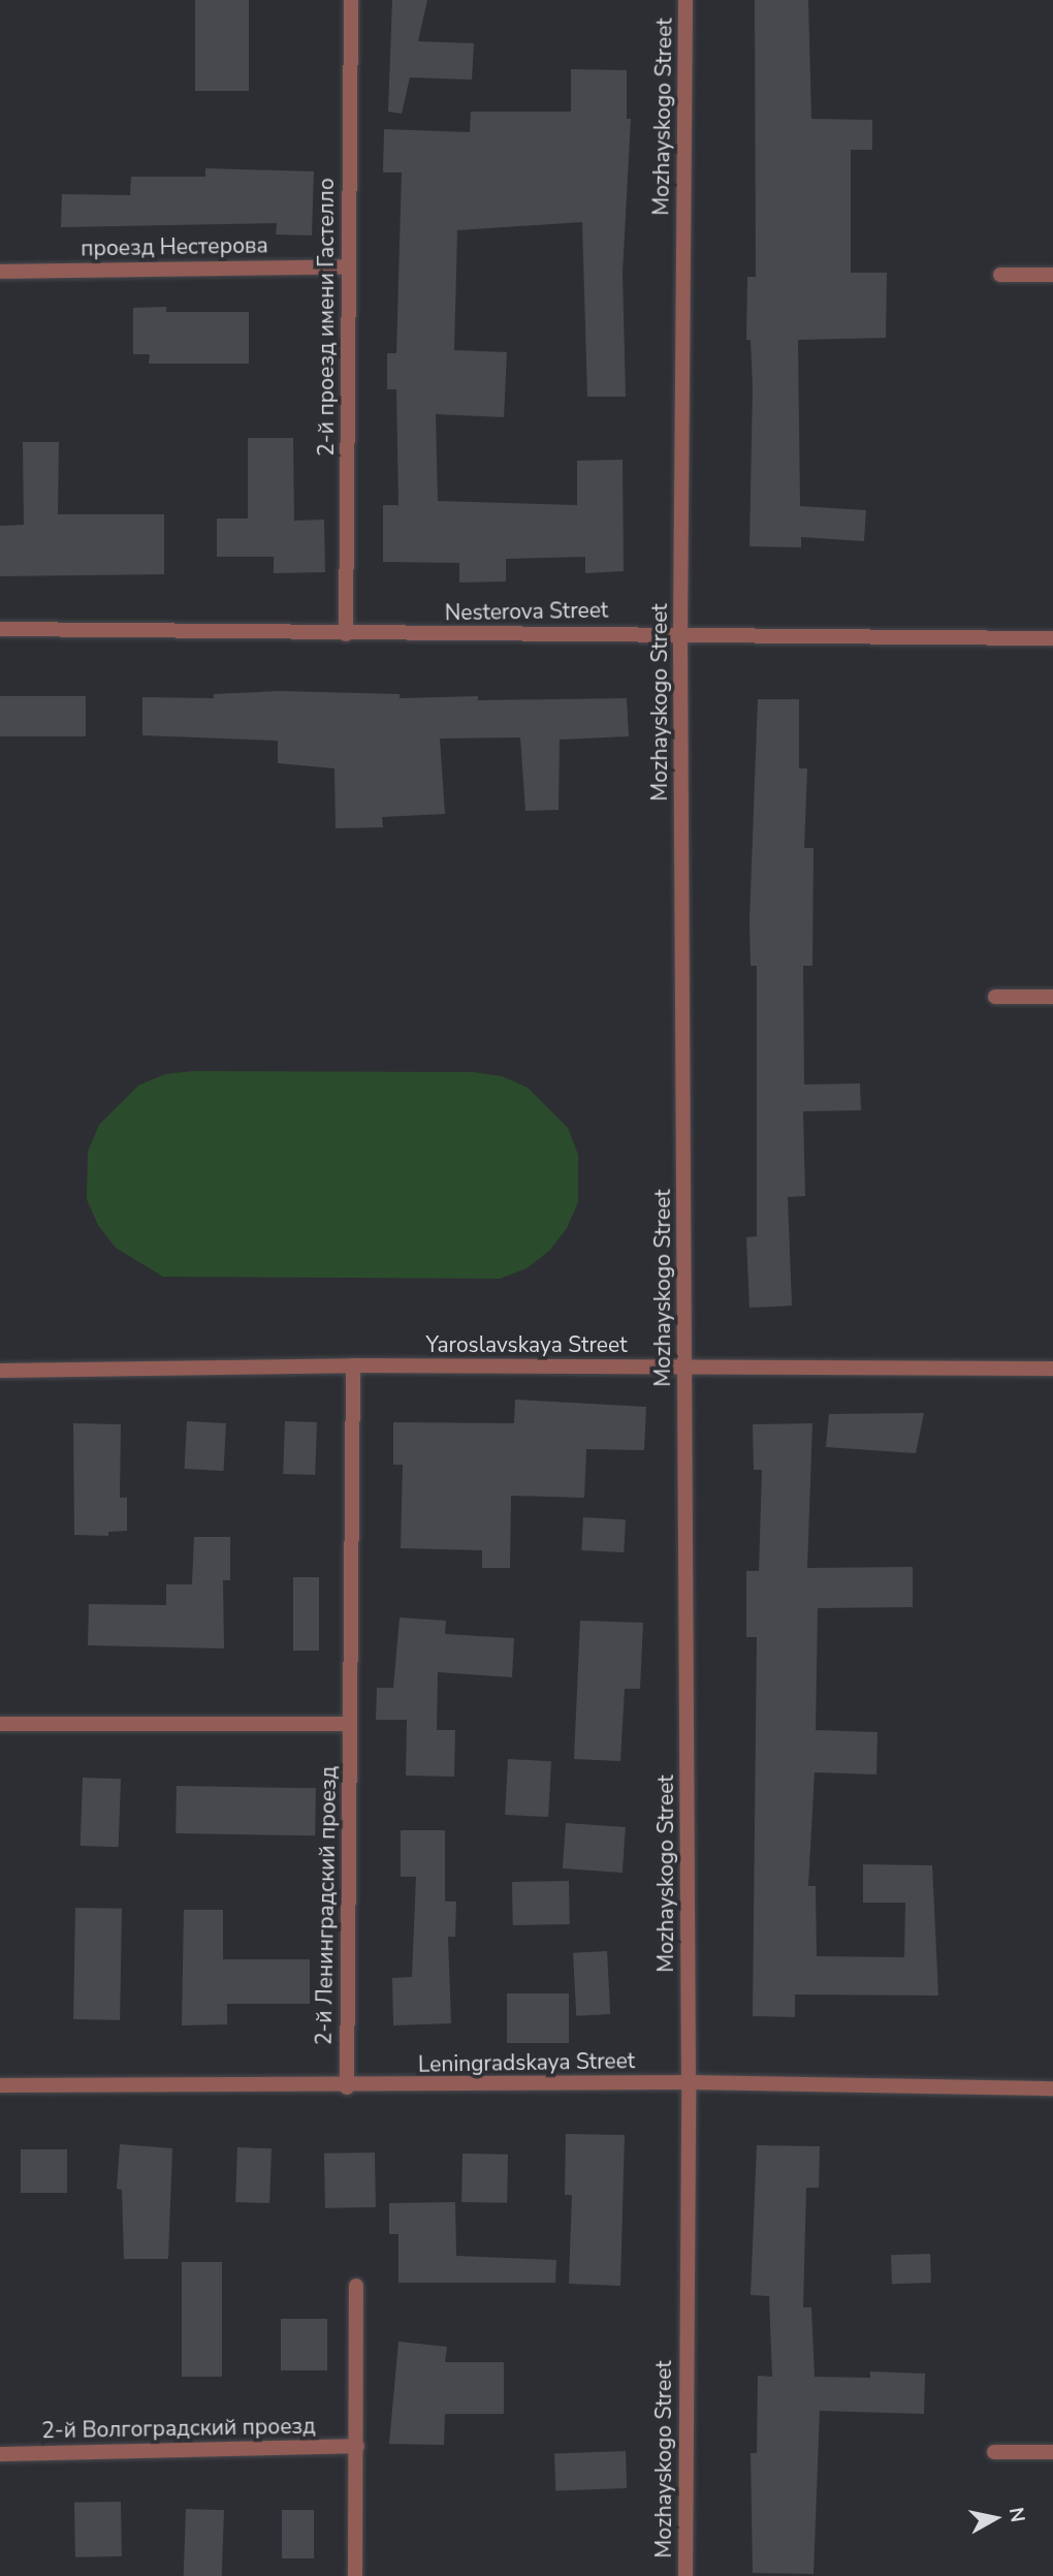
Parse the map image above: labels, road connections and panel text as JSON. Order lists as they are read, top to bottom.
{
  "streets": {
    "street": [
      "Mozhayskogo Street",
      "проезд Нестерова",
      "2-й проезд имени Гастелло",
      "Nesterova Street",
      "Yaroslavskaya Street",
      "2-й Ленинградский проезд",
      "Leningradskaya Street",
      "2-й Волгоградский проезд"
    ]
  },
  "crossings": [
    ["Mozhayskogo Street", "Nesterova Street"],
    ["Mozhayskogo Street", "Yaroslavskaya Street"],
    ["Mozhayskogo Street", "Leningradskaya Street"],
    ["проезд Нестерова", "2-й проезд имени Гастелло"],
    ["2-й проезд имени Гастелло", "Nesterova Street"],
    ["Yaroslavskaya Street", "2-й Ленинградский проезд"],
    ["2-й Ленинградский проезд", "Leningradskaya Street"]
  ],
  "north": "right"
}
